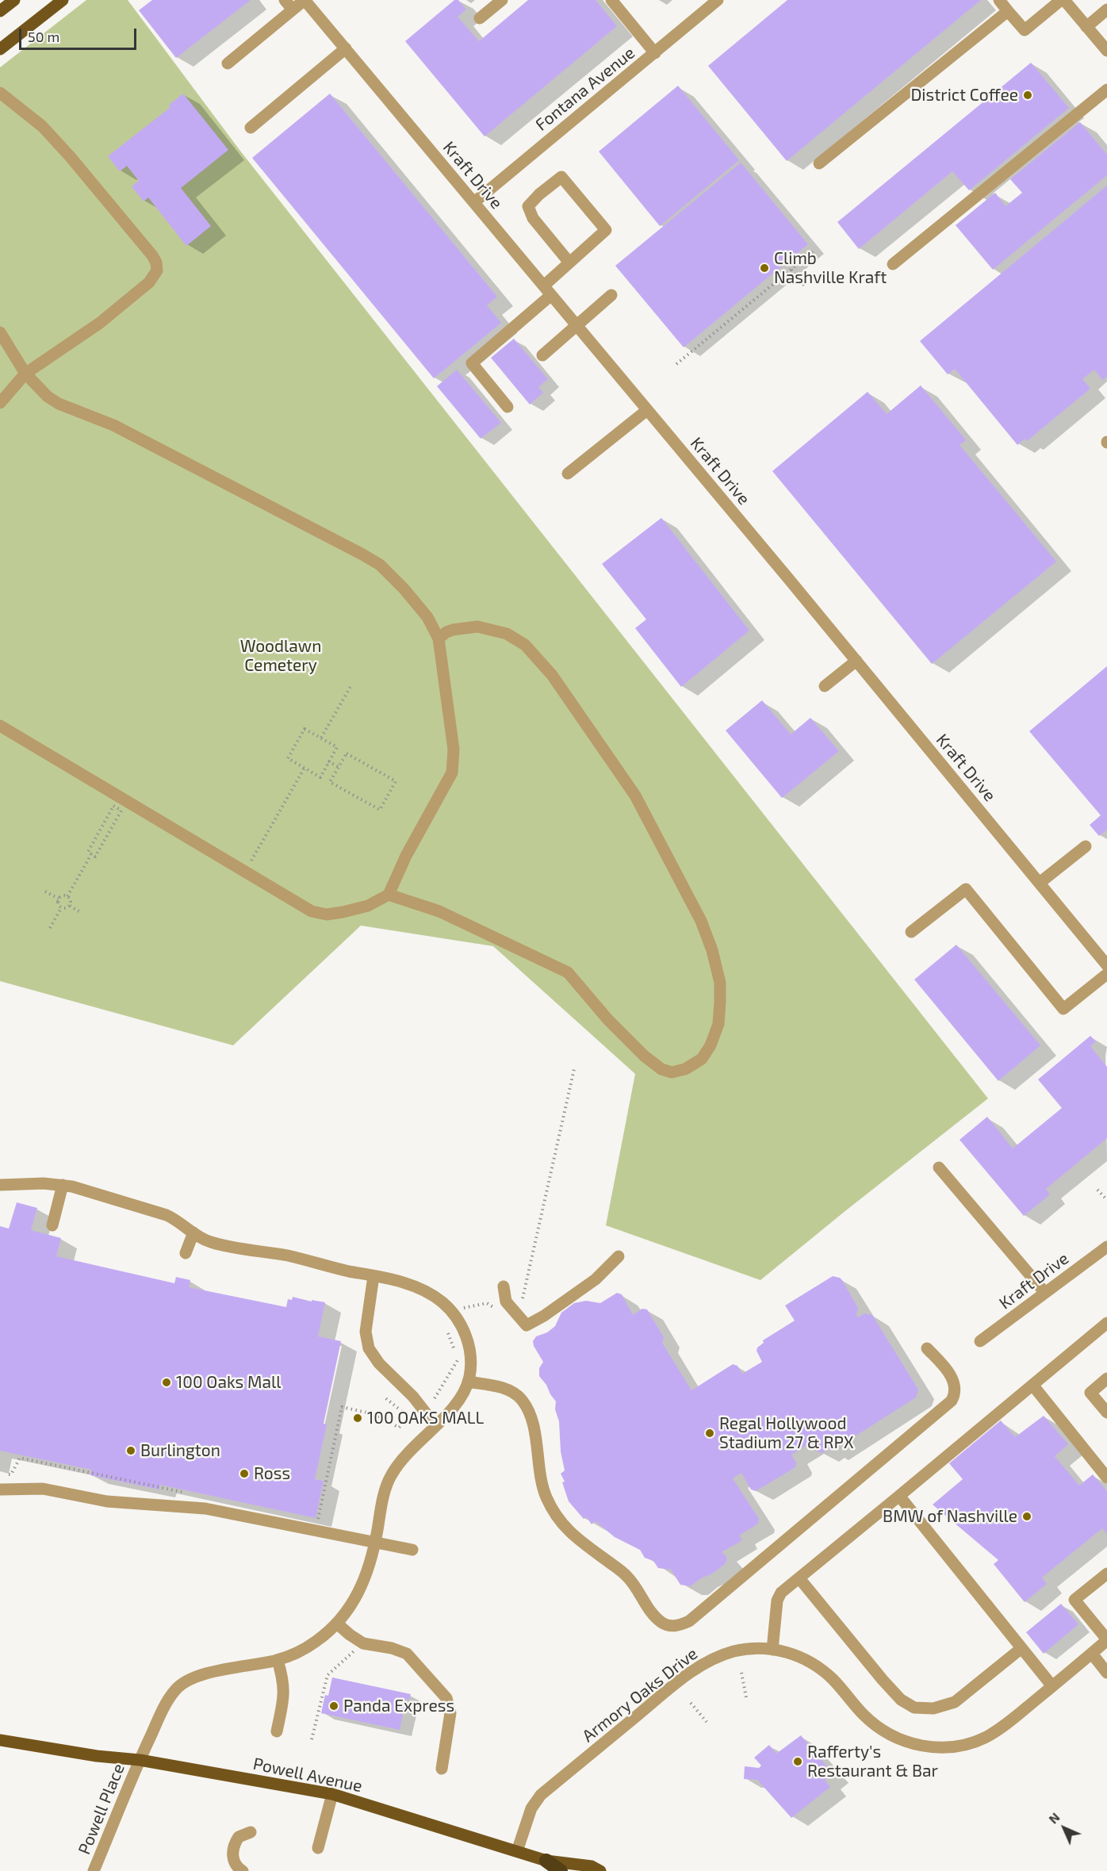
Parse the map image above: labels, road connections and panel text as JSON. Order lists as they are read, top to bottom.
{
  "streets": {
    "main road": ["Powell Avenue"],
    "street": [
      "Fontana Avenue",
      "Kraft Drive",
      "Armory Oaks Drive",
      "Powell Place"
    ]
  },
  "crossings": [
    ["Fontana Avenue", "Kraft Drive"],
    ["Armory Oaks Drive", "Powell Avenue"],
    ["Powell Avenue", "Powell Place"]
  ],
  "parks": ["Woodlawn Cemetery"],
  "places": [
    "District Coffee",
    "Climb Nashville Kraft",
    "100 Oaks Mall",
    "100 OAKS MALL",
    "Regal Hollywood Stadium 27 & RPX",
    "Burlington",
    "Ross",
    "BMW of Nashville",
    "Panda Express",
    "Rafferty's Restaurant & Bar"
  ],
  "scale_bar": "50 m",
  "north": "top left"
}
